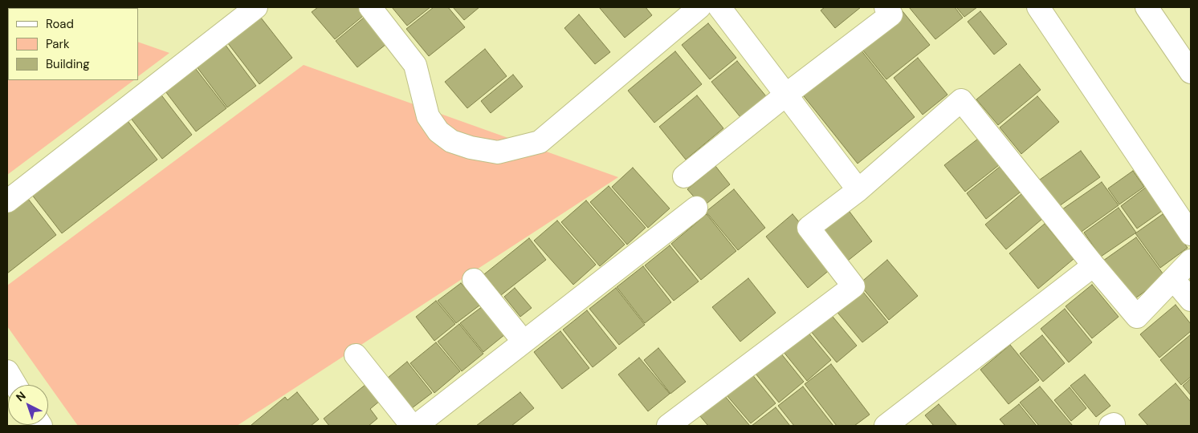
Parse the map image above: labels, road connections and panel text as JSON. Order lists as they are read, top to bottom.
{
  "legend": ["Road", "Park", "Building"],
  "north": "top left"
}
